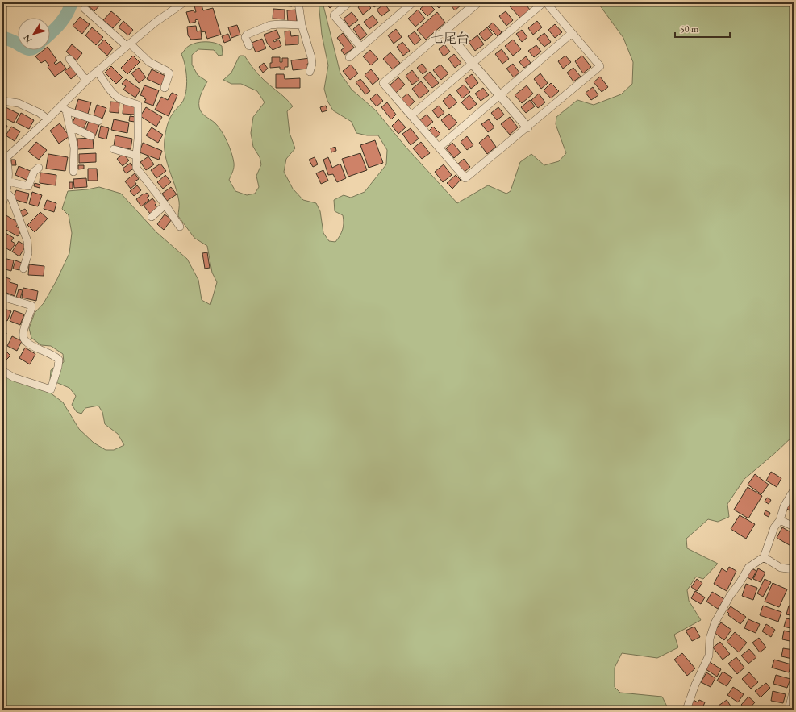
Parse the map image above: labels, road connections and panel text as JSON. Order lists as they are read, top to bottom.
{
  "districts": ["七尾台"],
  "scale_bar": "50 m",
  "north": "bottom left"
}
